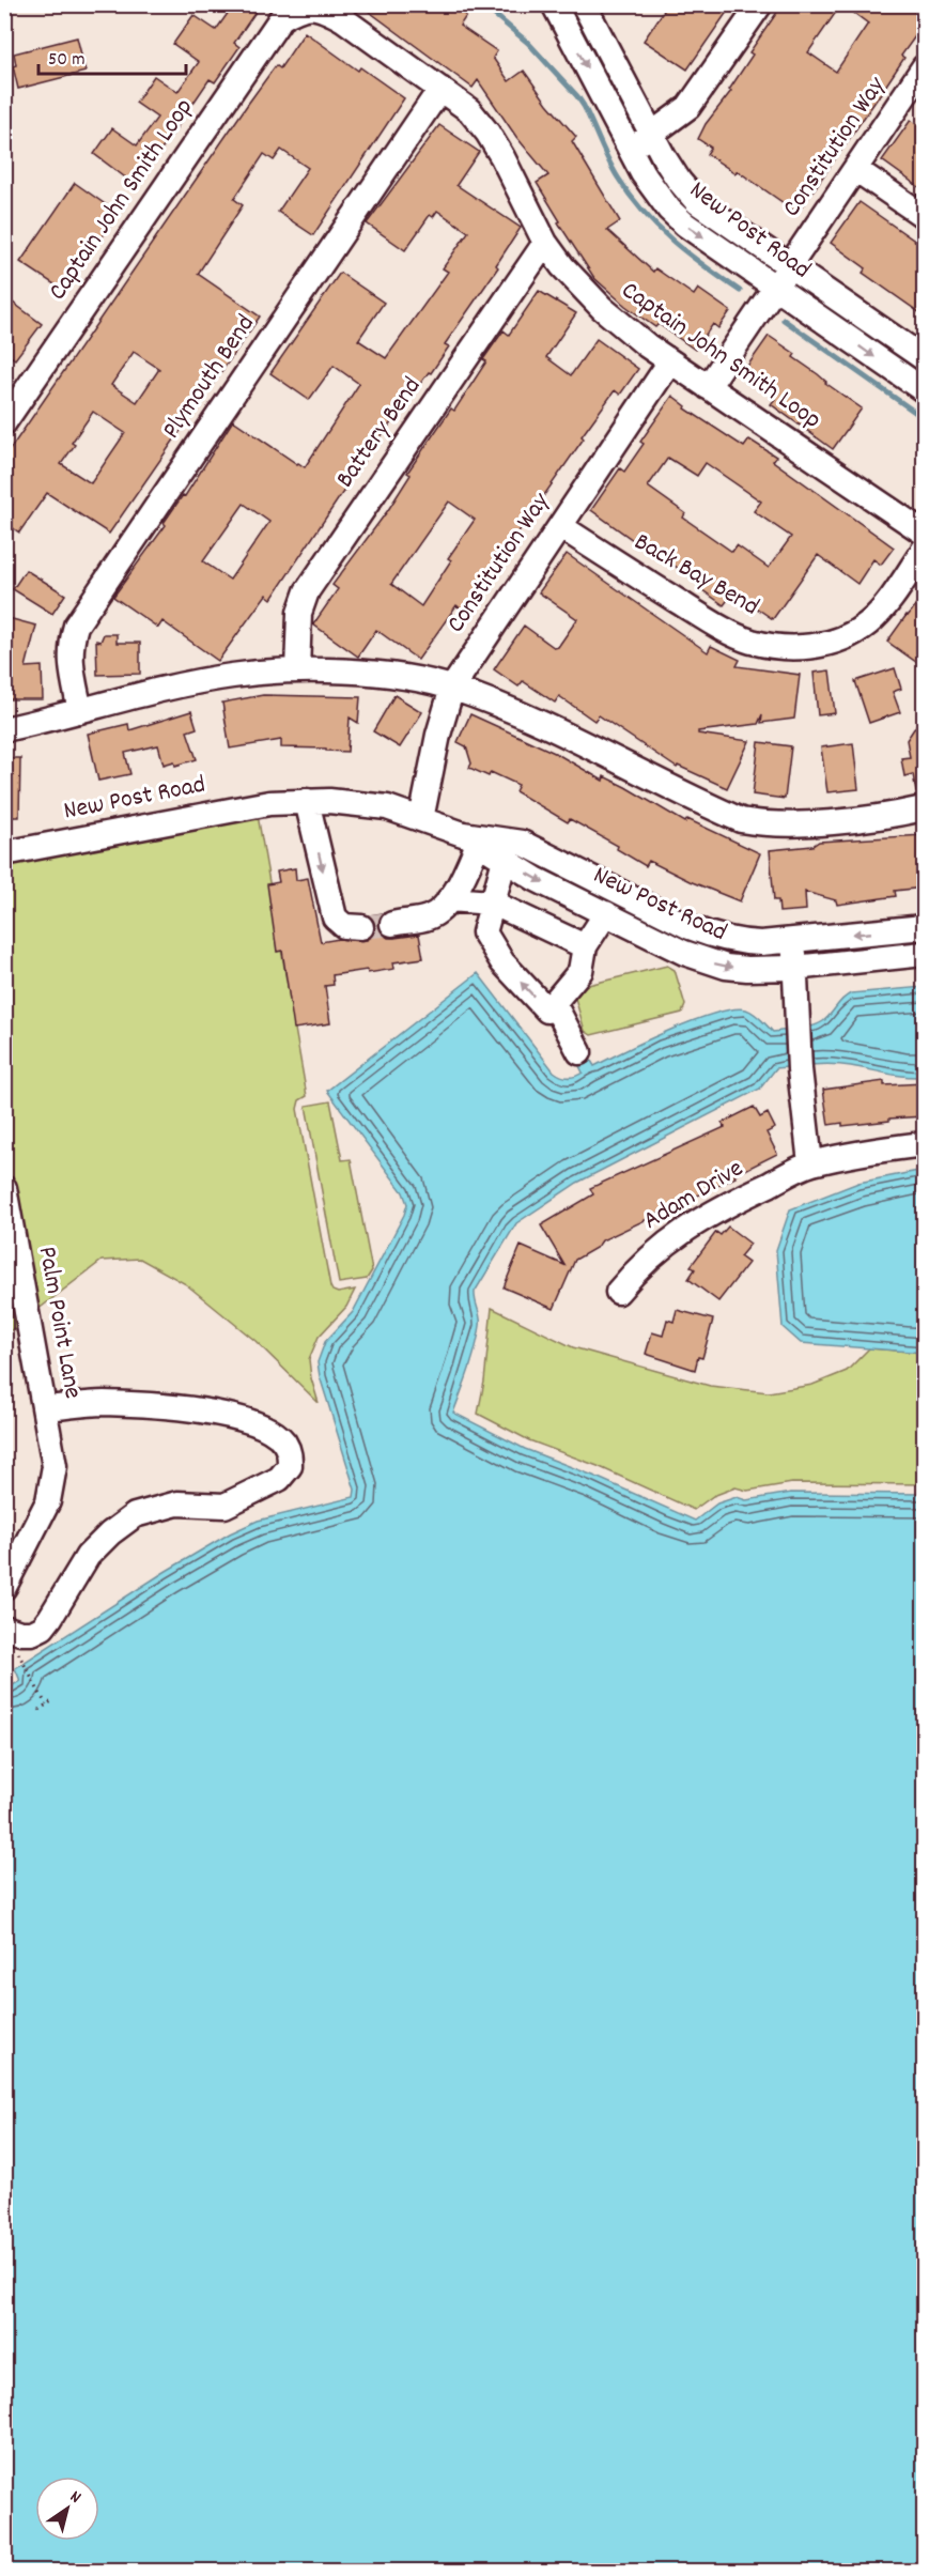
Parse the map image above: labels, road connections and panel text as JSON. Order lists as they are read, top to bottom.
{
  "streets": {
    "street": [
      "Constitution Way",
      "Captain John Smith Loop",
      "New Post Road",
      "Plymouth Bend",
      "Battery Bend",
      "Back Bay Bend",
      "Adam Drive",
      "Palm Point Lane"
    ]
  },
  "crossings": [
    ["Constitution Way", "Captain John Smith Loop"],
    ["Constitution Way", "New Post Road"],
    ["Constitution Way", "Back Bay Bend"],
    ["Captain John Smith Loop", "Plymouth Bend"],
    ["Captain John Smith Loop", "Battery Bend"]
  ],
  "scale_bar": "50 m",
  "north": "top right"
}
